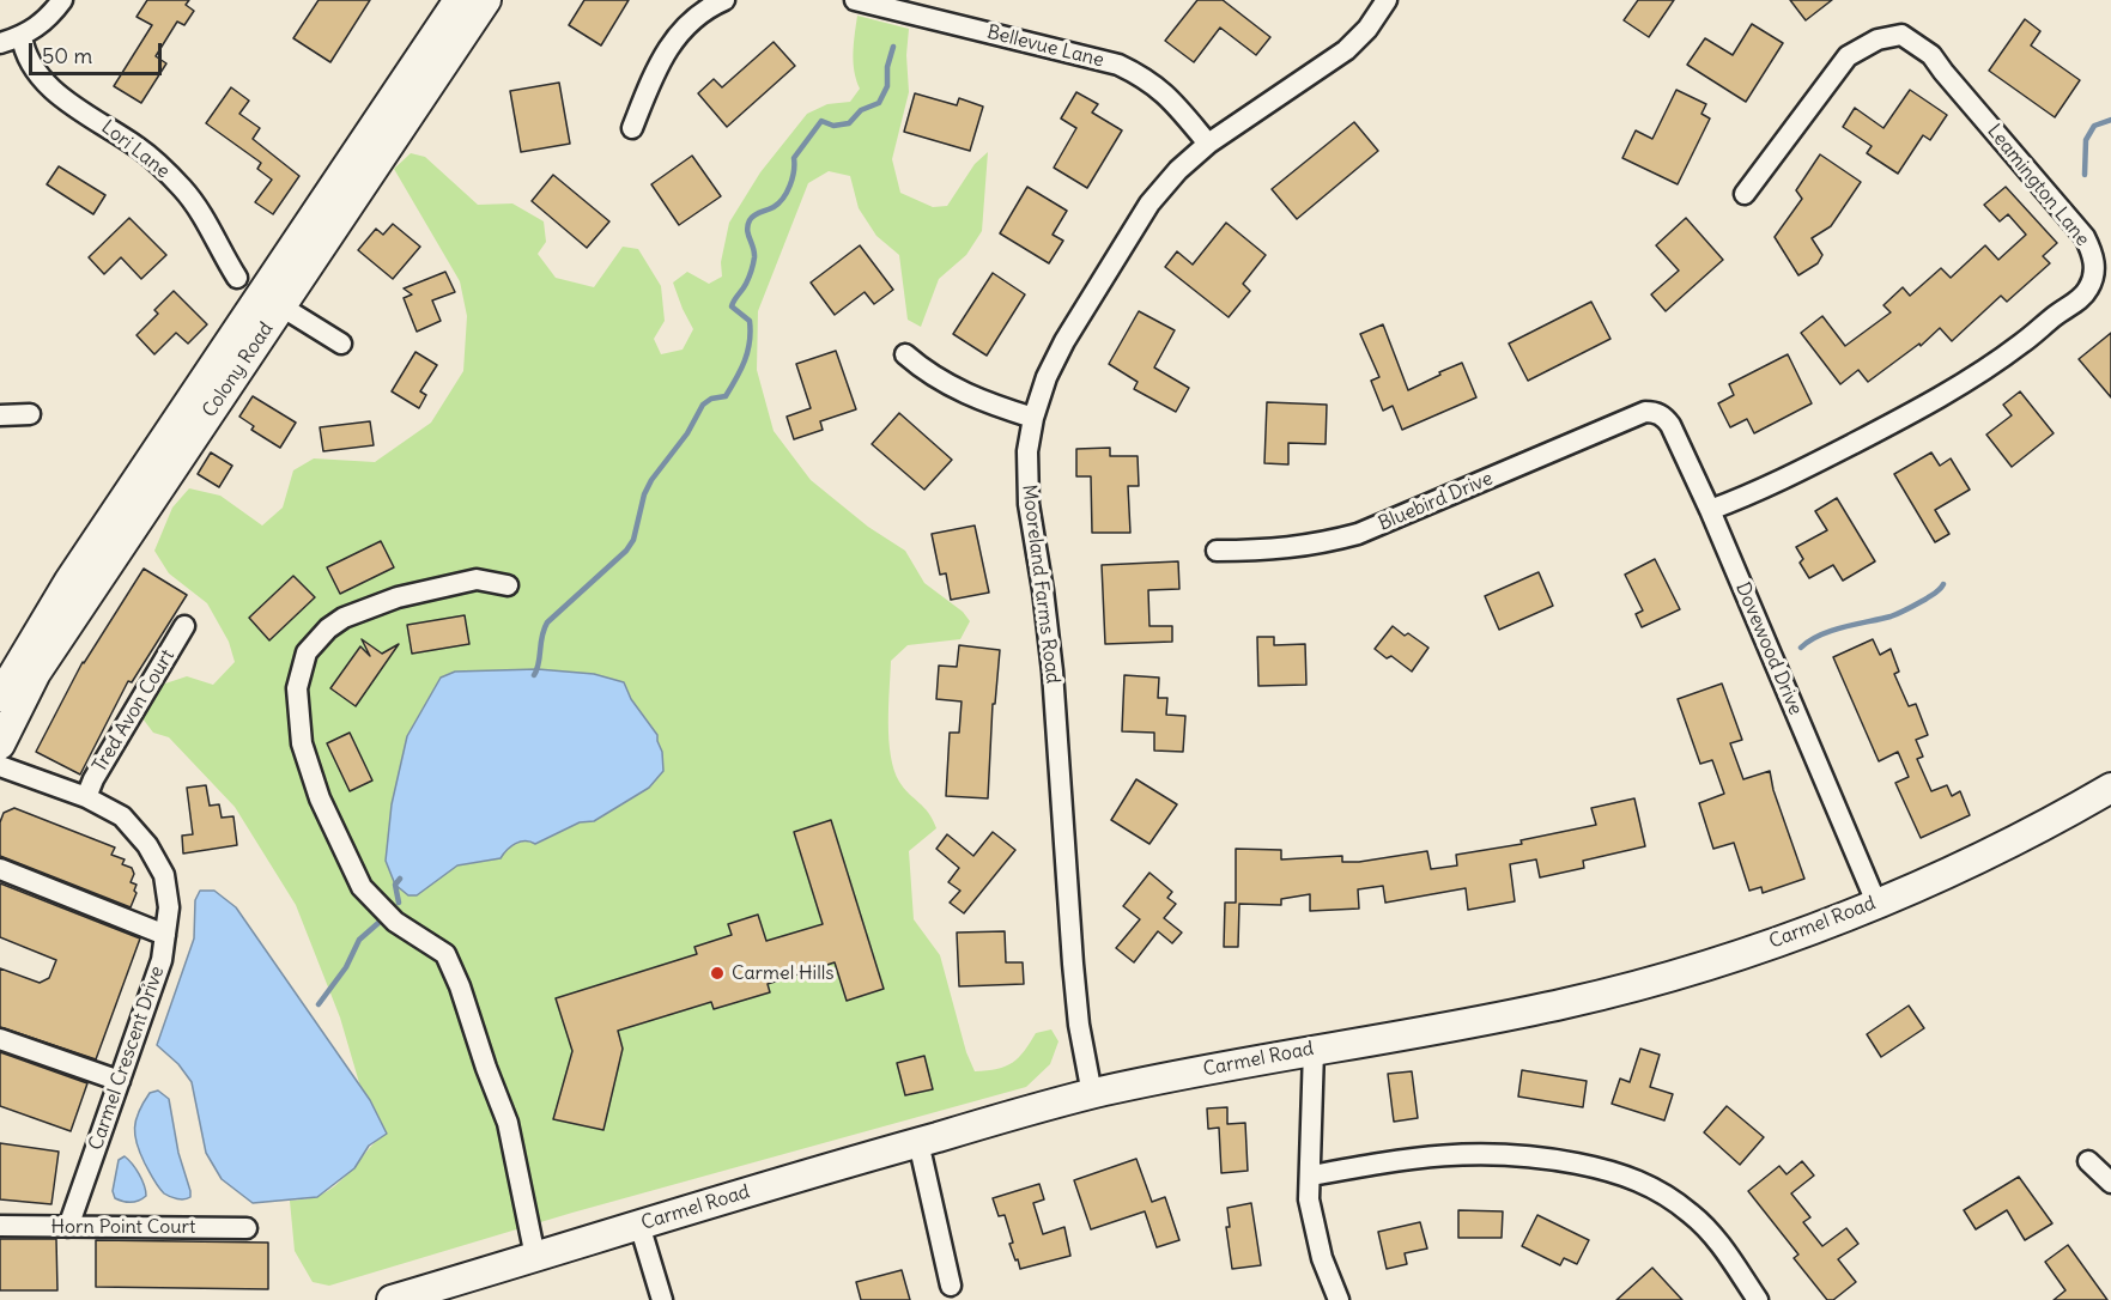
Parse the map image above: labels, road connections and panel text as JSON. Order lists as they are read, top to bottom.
{
  "streets": {
    "main road": ["Colony Road", "Carmel Road"],
    "street": [
      "Bellevue Lane",
      "Lori Lane",
      "Leamington Lane",
      "Bluebird Drive",
      "Mooreland Farms Road",
      "Dovewood Drive",
      "Tred Avon Court",
      "Carmel Crescent Drive",
      "Horn Point Court"
    ]
  },
  "crossings": [
    ["Bellevue Lane", "Mooreland Farms Road"],
    ["Leamington Lane", "Dovewood Drive"],
    ["Bluebird Drive", "Dovewood Drive"],
    ["Mooreland Farms Road", "Carmel Road"],
    ["Dovewood Drive", "Carmel Road"],
    ["Tred Avon Court", "Carmel Crescent Drive"],
    ["Carmel Crescent Drive", "Horn Point Court"]
  ],
  "places": ["Carmel Hills"],
  "scale_bar": "50 m"
}
